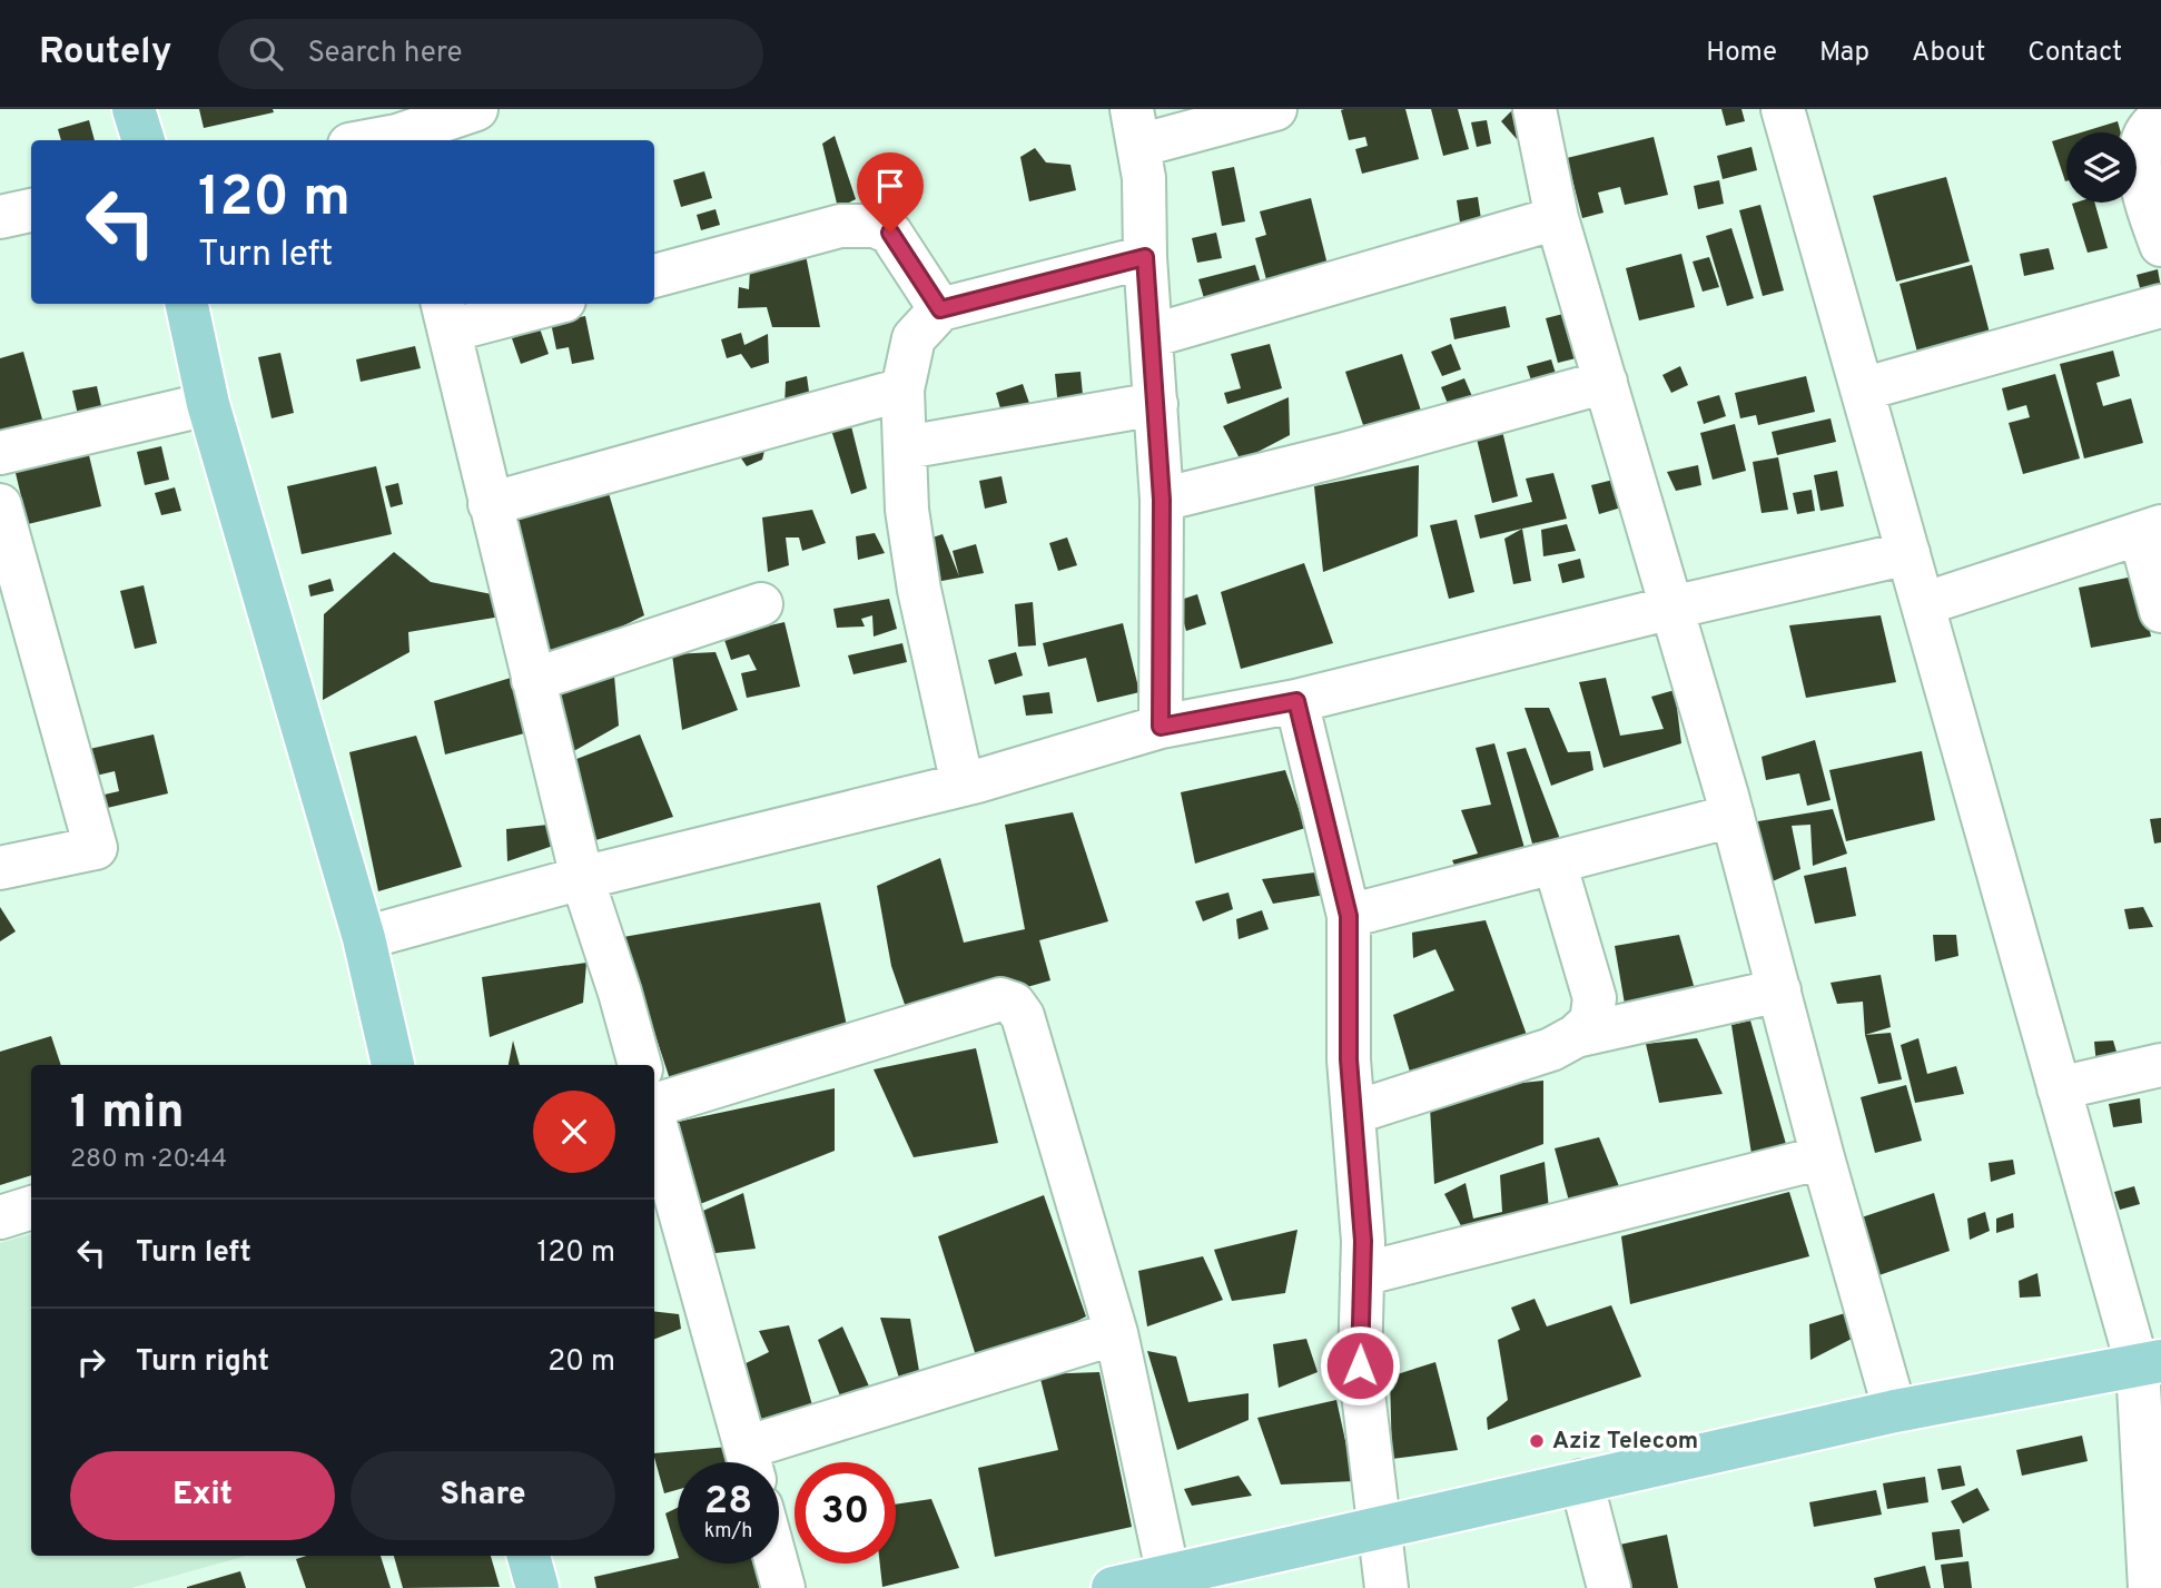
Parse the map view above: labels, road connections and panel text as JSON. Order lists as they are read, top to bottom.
{
  "places": ["Aziz Telecom"],
  "page": {
    "header": "Routely",
    "search": "Search here",
    "nav": [
      "Home",
      "Map",
      "About",
      "Contact"
    ],
    "turn": ["120 m", "Turn left"],
    "heading": ["1 min", "280 m · 20:44"],
    "list": [
      {
        "name": "Turn left",
        "value": "120 m"
      },
      {
        "name": "Turn right",
        "value": "20 m"
      }
    ],
    "buttons": ["Exit", "Share"],
    "speed": "28 km/h",
    "limit": "30"
  }
}
